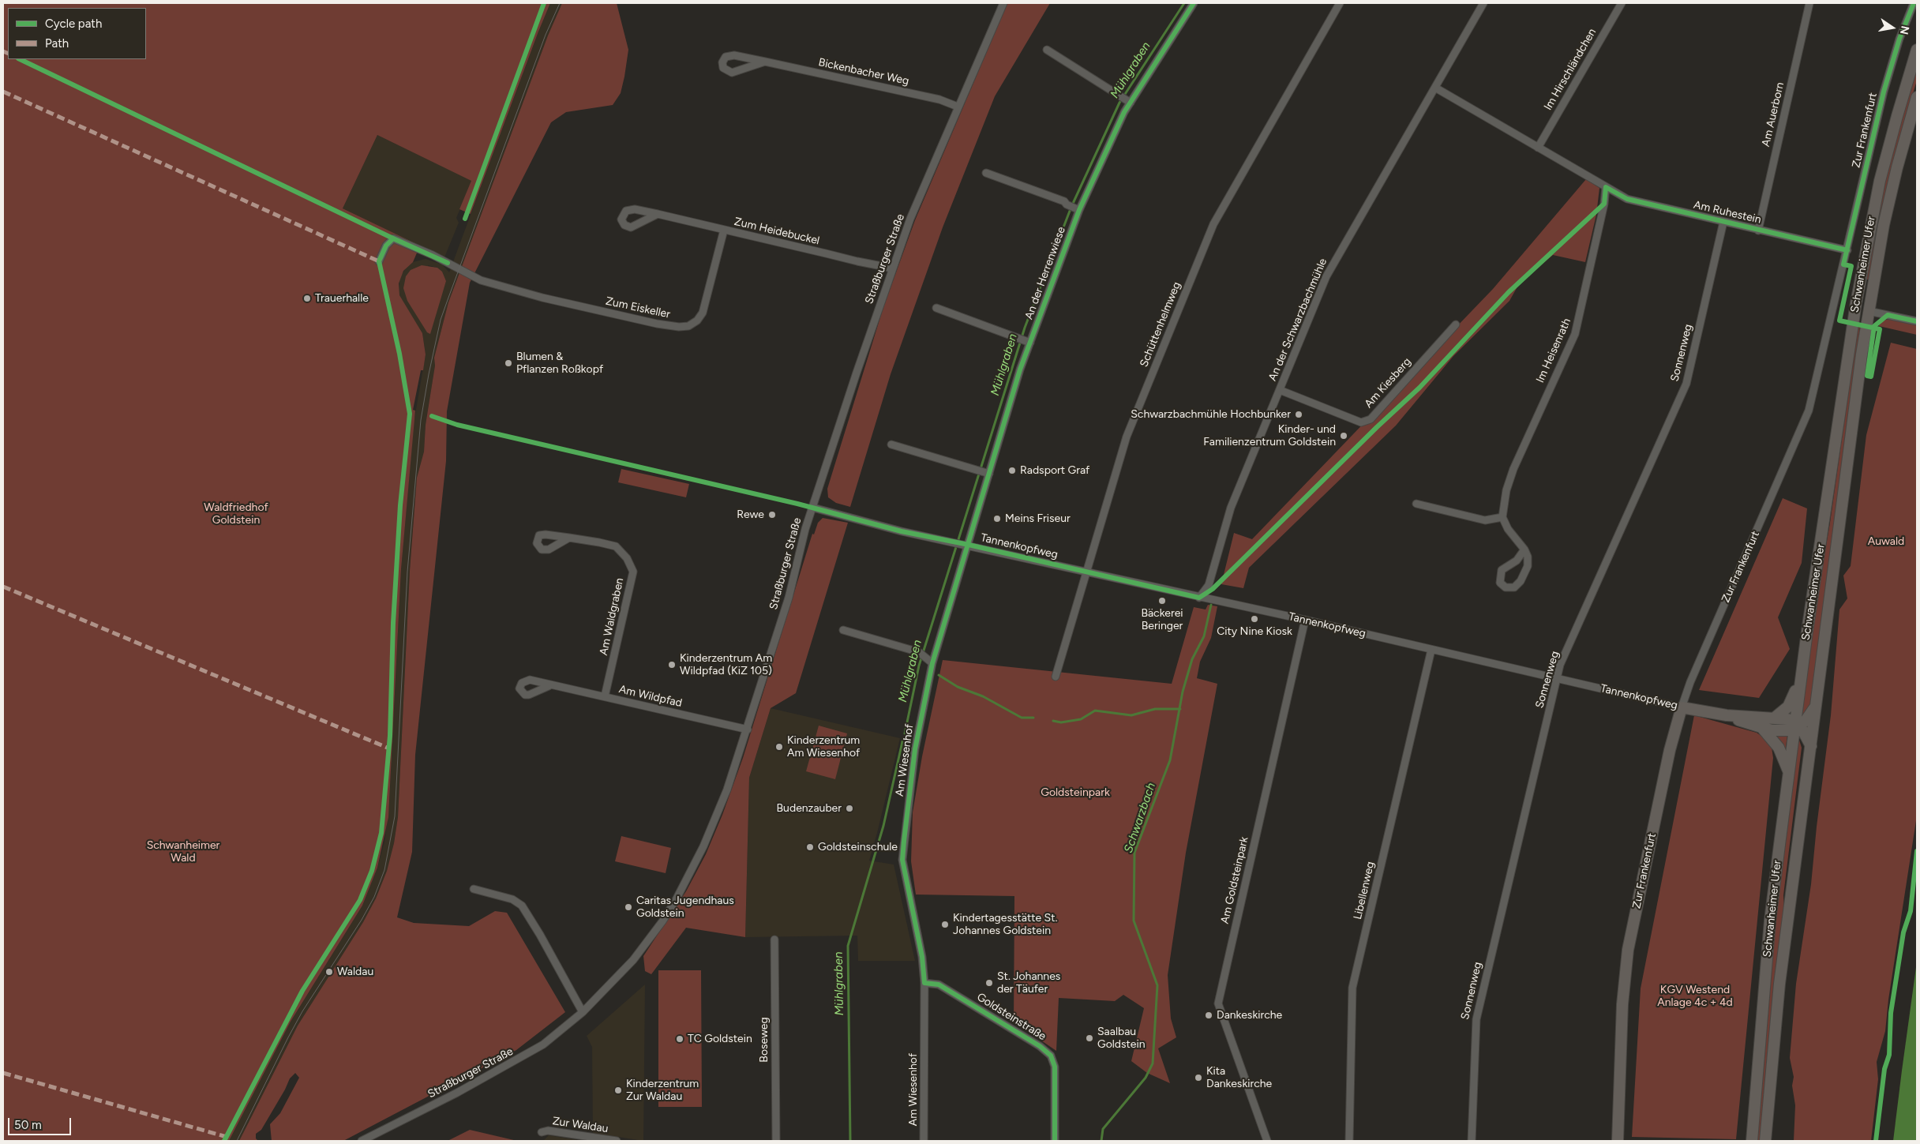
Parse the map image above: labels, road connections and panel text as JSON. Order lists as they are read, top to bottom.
{
  "streets": {
    "main road": ["Zur Frankenfurt", "Schwanheimer Ufer", "Tannenkopfweg"],
    "street": [
      "Im Hirschländchen",
      "Bickenbacher Weg",
      "Am Auerborn",
      "Am Ruhestein",
      "Zum Heidebuckel",
      "Straßburger Straße",
      "An der Herrenwiese",
      "Zum Eiskeller",
      "An der Schwarzbachmühle",
      "Schüttenhelmweg",
      "Im Heisenrath",
      "Sonnenweg",
      "Am Kiesberg",
      "Am Waldgraben",
      "Am Wildpfad",
      "Am Wiesenhof",
      "Am Goldsteinpark",
      "Libellenweg",
      "Goldsteinstraße",
      "Boseweg",
      "Zur Waldau"
    ]
  },
  "crossings": [
    ["Im Hirschländchen", "Am Ruhestein"],
    ["Bickenbacher Weg", "Straßburger Straße"],
    ["Am Auerborn", "Am Ruhestein"],
    ["Zur Frankenfurt", "Am Ruhestein"],
    ["Zur Frankenfurt", "Tannenkopfweg"],
    ["Am Ruhestein", "An der Schwarzbachmühle"],
    ["Am Ruhestein", "Im Heisenrath"],
    ["Am Ruhestein", "Sonnenweg"],
    ["Zum Heidebuckel", "Straßburger Straße"],
    ["Zum Heidebuckel", "Zum Eiskeller"],
    ["Straßburger Straße", "Tannenkopfweg"],
    ["Straßburger Straße", "Am Wildpfad"],
    ["Schwanheimer Ufer", "Tannenkopfweg"],
    ["An der Herrenwiese", "Tannenkopfweg"],
    ["An der Herrenwiese", "Am Wiesenhof"],
    ["An der Schwarzbachmühle", "Am Kiesberg"],
    ["An der Schwarzbachmühle", "Tannenkopfweg"],
    ["Schüttenhelmweg", "Tannenkopfweg"],
    ["Sonnenweg", "Tannenkopfweg"],
    ["Tannenkopfweg", "Am Wiesenhof"],
    ["Tannenkopfweg", "Am Goldsteinpark"],
    ["Tannenkopfweg", "Libellenweg"],
    ["Am Waldgraben", "Am Wildpfad"],
    ["Am Wiesenhof", "Goldsteinstraße"]
  ],
  "water": ["Mühlgraben", "Schwarzbach"],
  "parks": [
    "Waldfriedhof Goldstein",
    "Auwald",
    "Goldsteinpark",
    "Schwanheimer Wald",
    "KGV Westend Anlage 4c + 4d"
  ],
  "places": [
    "Trauerhalle",
    "Blumen & Pflanzen Roßkopf",
    "Schwarzbachmühle Hochbunker",
    "Kinder- und Familienzentrum Goldstein",
    "Radsport Graf",
    "Rewe",
    "Meins Friseur",
    "Bäckerei Beringer",
    "City Nine Kiosk",
    "Kinderzentrum Am Wildpfad (KiZ 105)",
    "Kinderzentrum Am Wiesenhof",
    "Budenzauber",
    "Goldsteinschule",
    "Caritas Jugendhaus Goldstein",
    "Kindertagesstätte St. Johannes Goldstein",
    "Waldau",
    "St. Johannes der Täufer",
    "Dankeskirche",
    "Saalbau Goldstein",
    "TC Goldstein",
    "Kita Dankeskirche",
    "Kinderzentrum Zur Waldau"
  ],
  "legend": ["Cycle path", "Path"],
  "scale_bar": "50 m",
  "north": "right"
}
